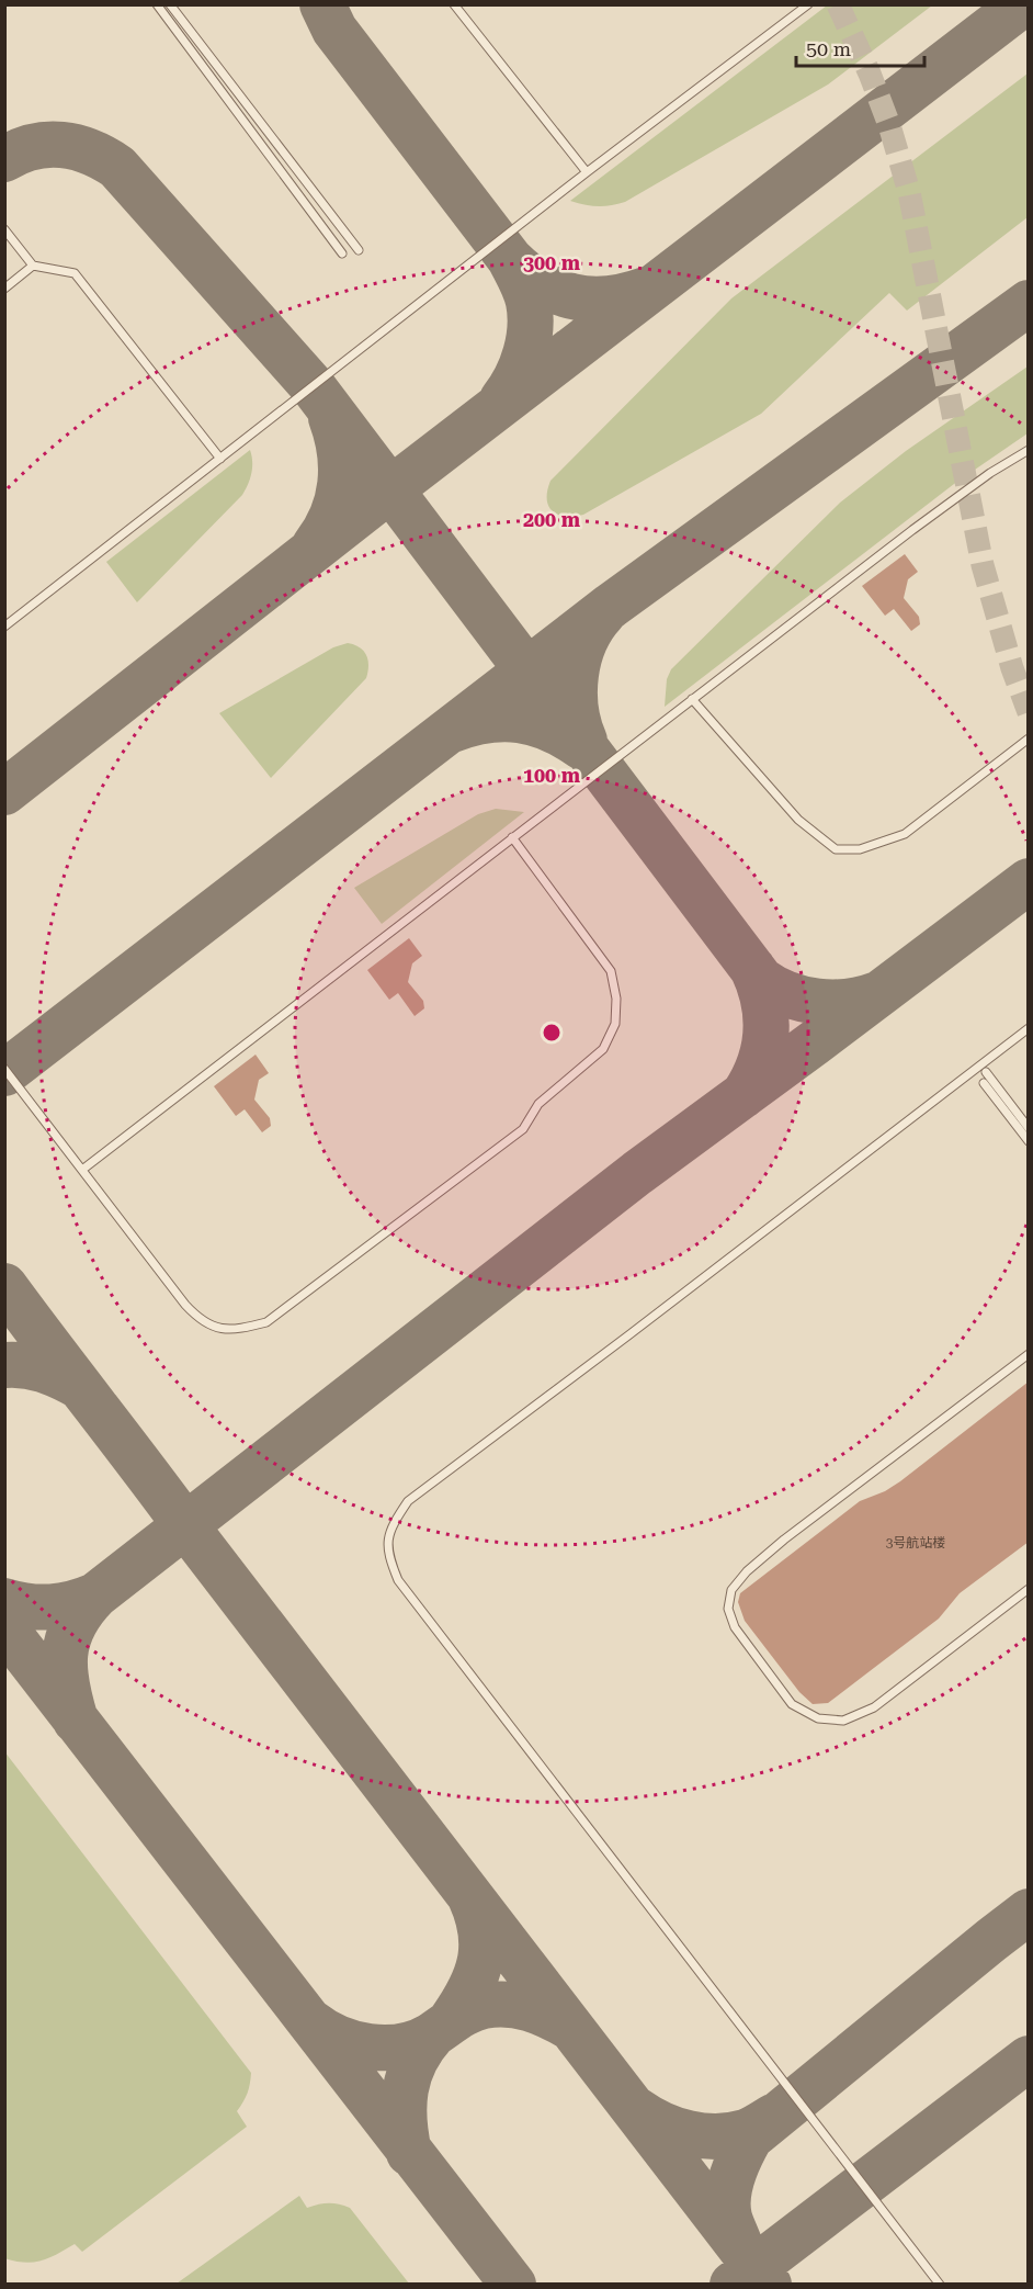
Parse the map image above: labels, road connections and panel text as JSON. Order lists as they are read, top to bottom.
{
  "house_numbers": ["3号航站楼"],
  "scale_bar": "50 m",
  "rings": ["300 m", "200 m", "100 m"]
}
